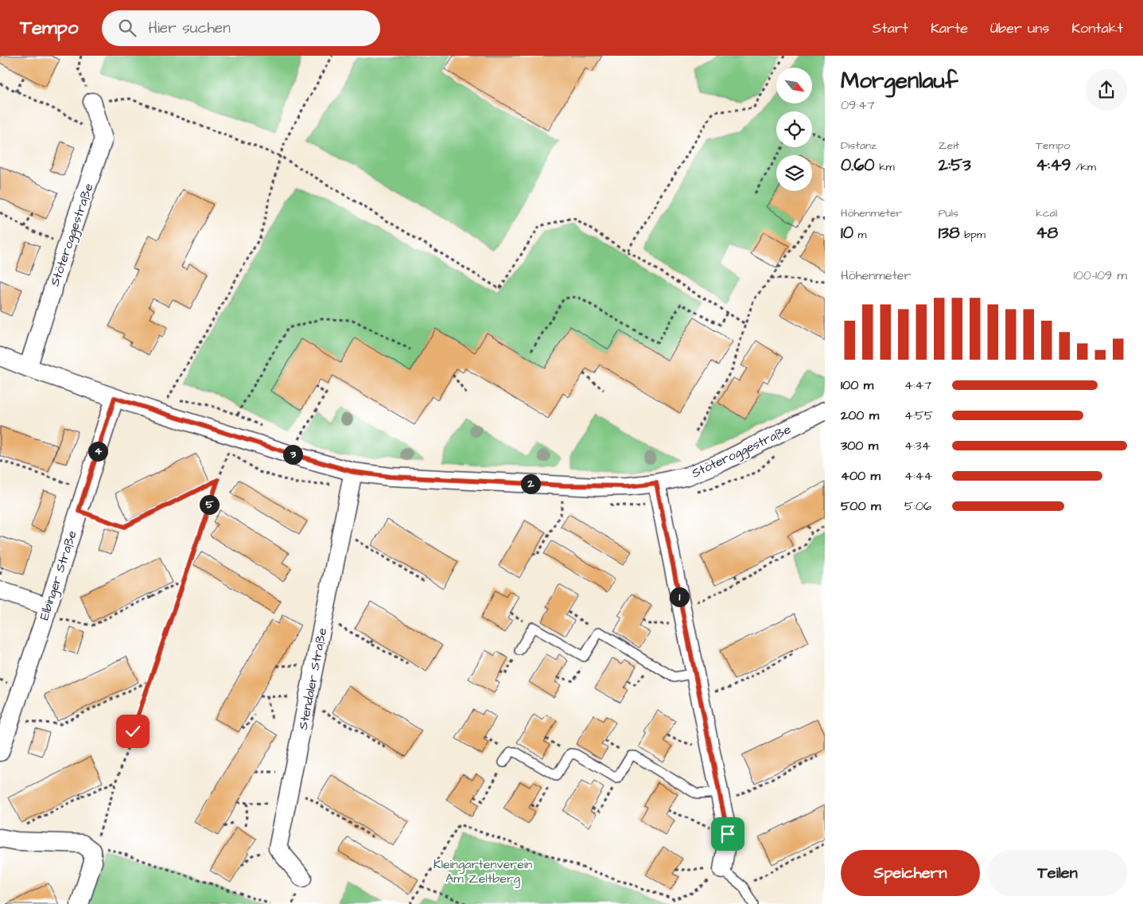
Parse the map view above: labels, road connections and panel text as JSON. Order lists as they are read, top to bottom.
{
  "streets": {
    "street": ["Stöteroggestraße", "Elbinger Straße", "Stendaler Straße"]
  },
  "crossings": [
    ["Stöteroggestraße", "Elbinger Straße"],
    ["Stöteroggestraße", "Stendaler Straße"]
  ],
  "parks": ["Kleingartenverein Am Zeltberg"],
  "north": "bottom right",
  "page": {
    "header": "Tempo",
    "search": "Hier suchen",
    "nav": [
      "Start",
      "Karte",
      "Über uns",
      "Kontakt"
    ],
    "heading": ["Morgenlauf", "09:47"],
    "stats": [
      ["Distanz", "0.60 km"],
      ["Zeit", "2:53"],
      ["Tempo", "4:49 /km"],
      ["Höhenmeter", "10 m"],
      ["Puls", "138 bpm"],
      ["kcal", "48"]
    ],
    "chart": ["Höhenmeter", "100–109 m"],
    "list": [
      {
        "name": "100 m",
        "note": "4:47"
      },
      {
        "name": "200 m",
        "note": "4:55"
      },
      {
        "name": "300 m",
        "note": "4:34"
      },
      {
        "name": "400 m",
        "note": "4:44"
      },
      {
        "name": "500 m",
        "note": "5:06"
      }
    ],
    "pins": [
      "4",
      "3",
      "2",
      "5",
      "1"
    ],
    "buttons": ["Speichern", "Teilen"]
  }
}
